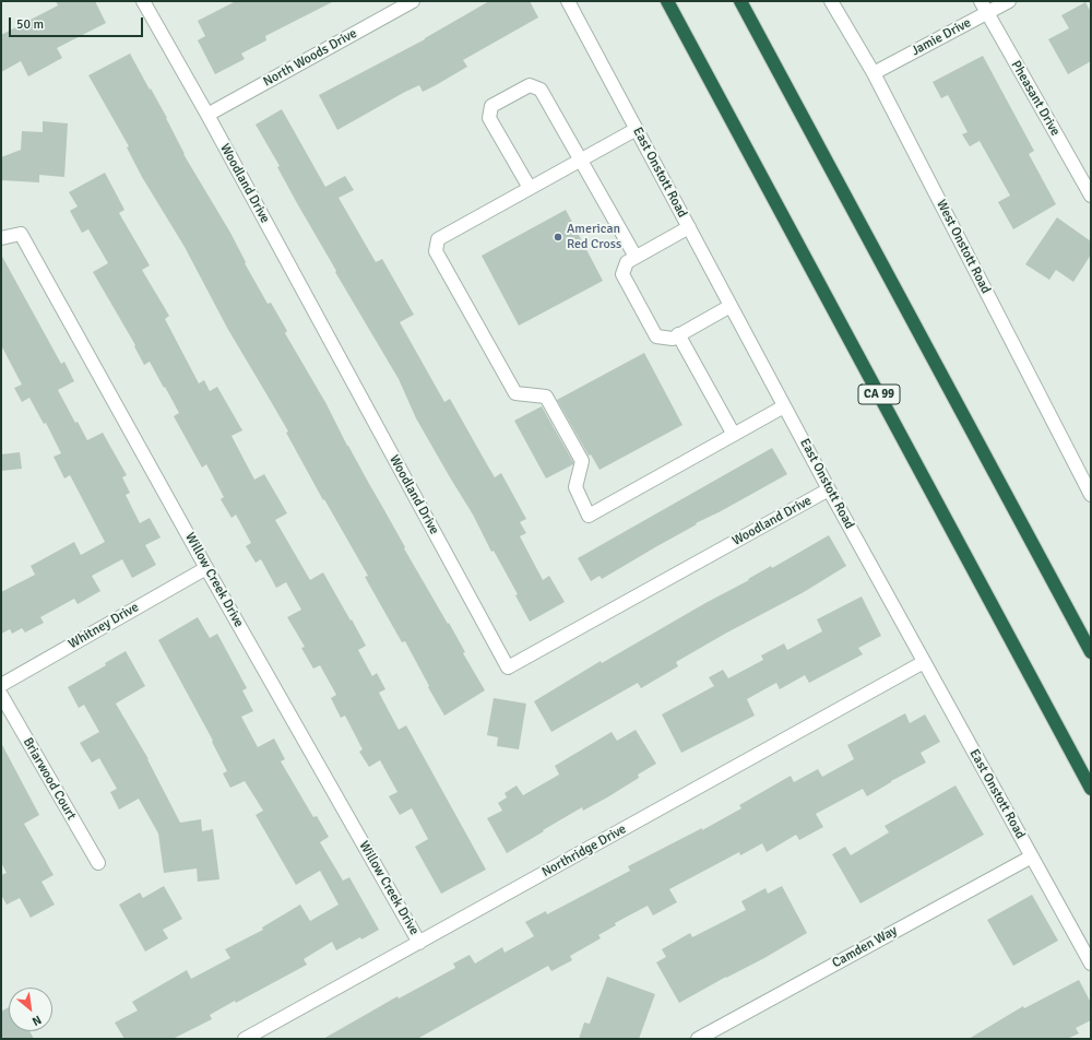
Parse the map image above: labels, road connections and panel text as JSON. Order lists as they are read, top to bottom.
{
  "streets": {
    "highway": ["CA 99"],
    "street": [
      "Jamie Drive",
      "North Woods Drive",
      "Pheasant Drive",
      "East Onstott Road",
      "Woodland Drive",
      "West Onstott Road",
      "Willow Creek Drive",
      "Whitney Drive",
      "Briarwood Court",
      "Northridge Drive",
      "Camden Way"
    ]
  },
  "crossings": [
    ["Jamie Drive", "Pheasant Drive"],
    ["Jamie Drive", "West Onstott Road"],
    ["North Woods Drive", "Woodland Drive"],
    ["East Onstott Road", "Woodland Drive"],
    ["East Onstott Road", "Northridge Drive"],
    ["East Onstott Road", "Camden Way"],
    ["Willow Creek Drive", "Whitney Drive"],
    ["Willow Creek Drive", "Northridge Drive"]
  ],
  "places": ["American Red Cross"],
  "scale_bar": "50 m",
  "north": "bottom right"
}
